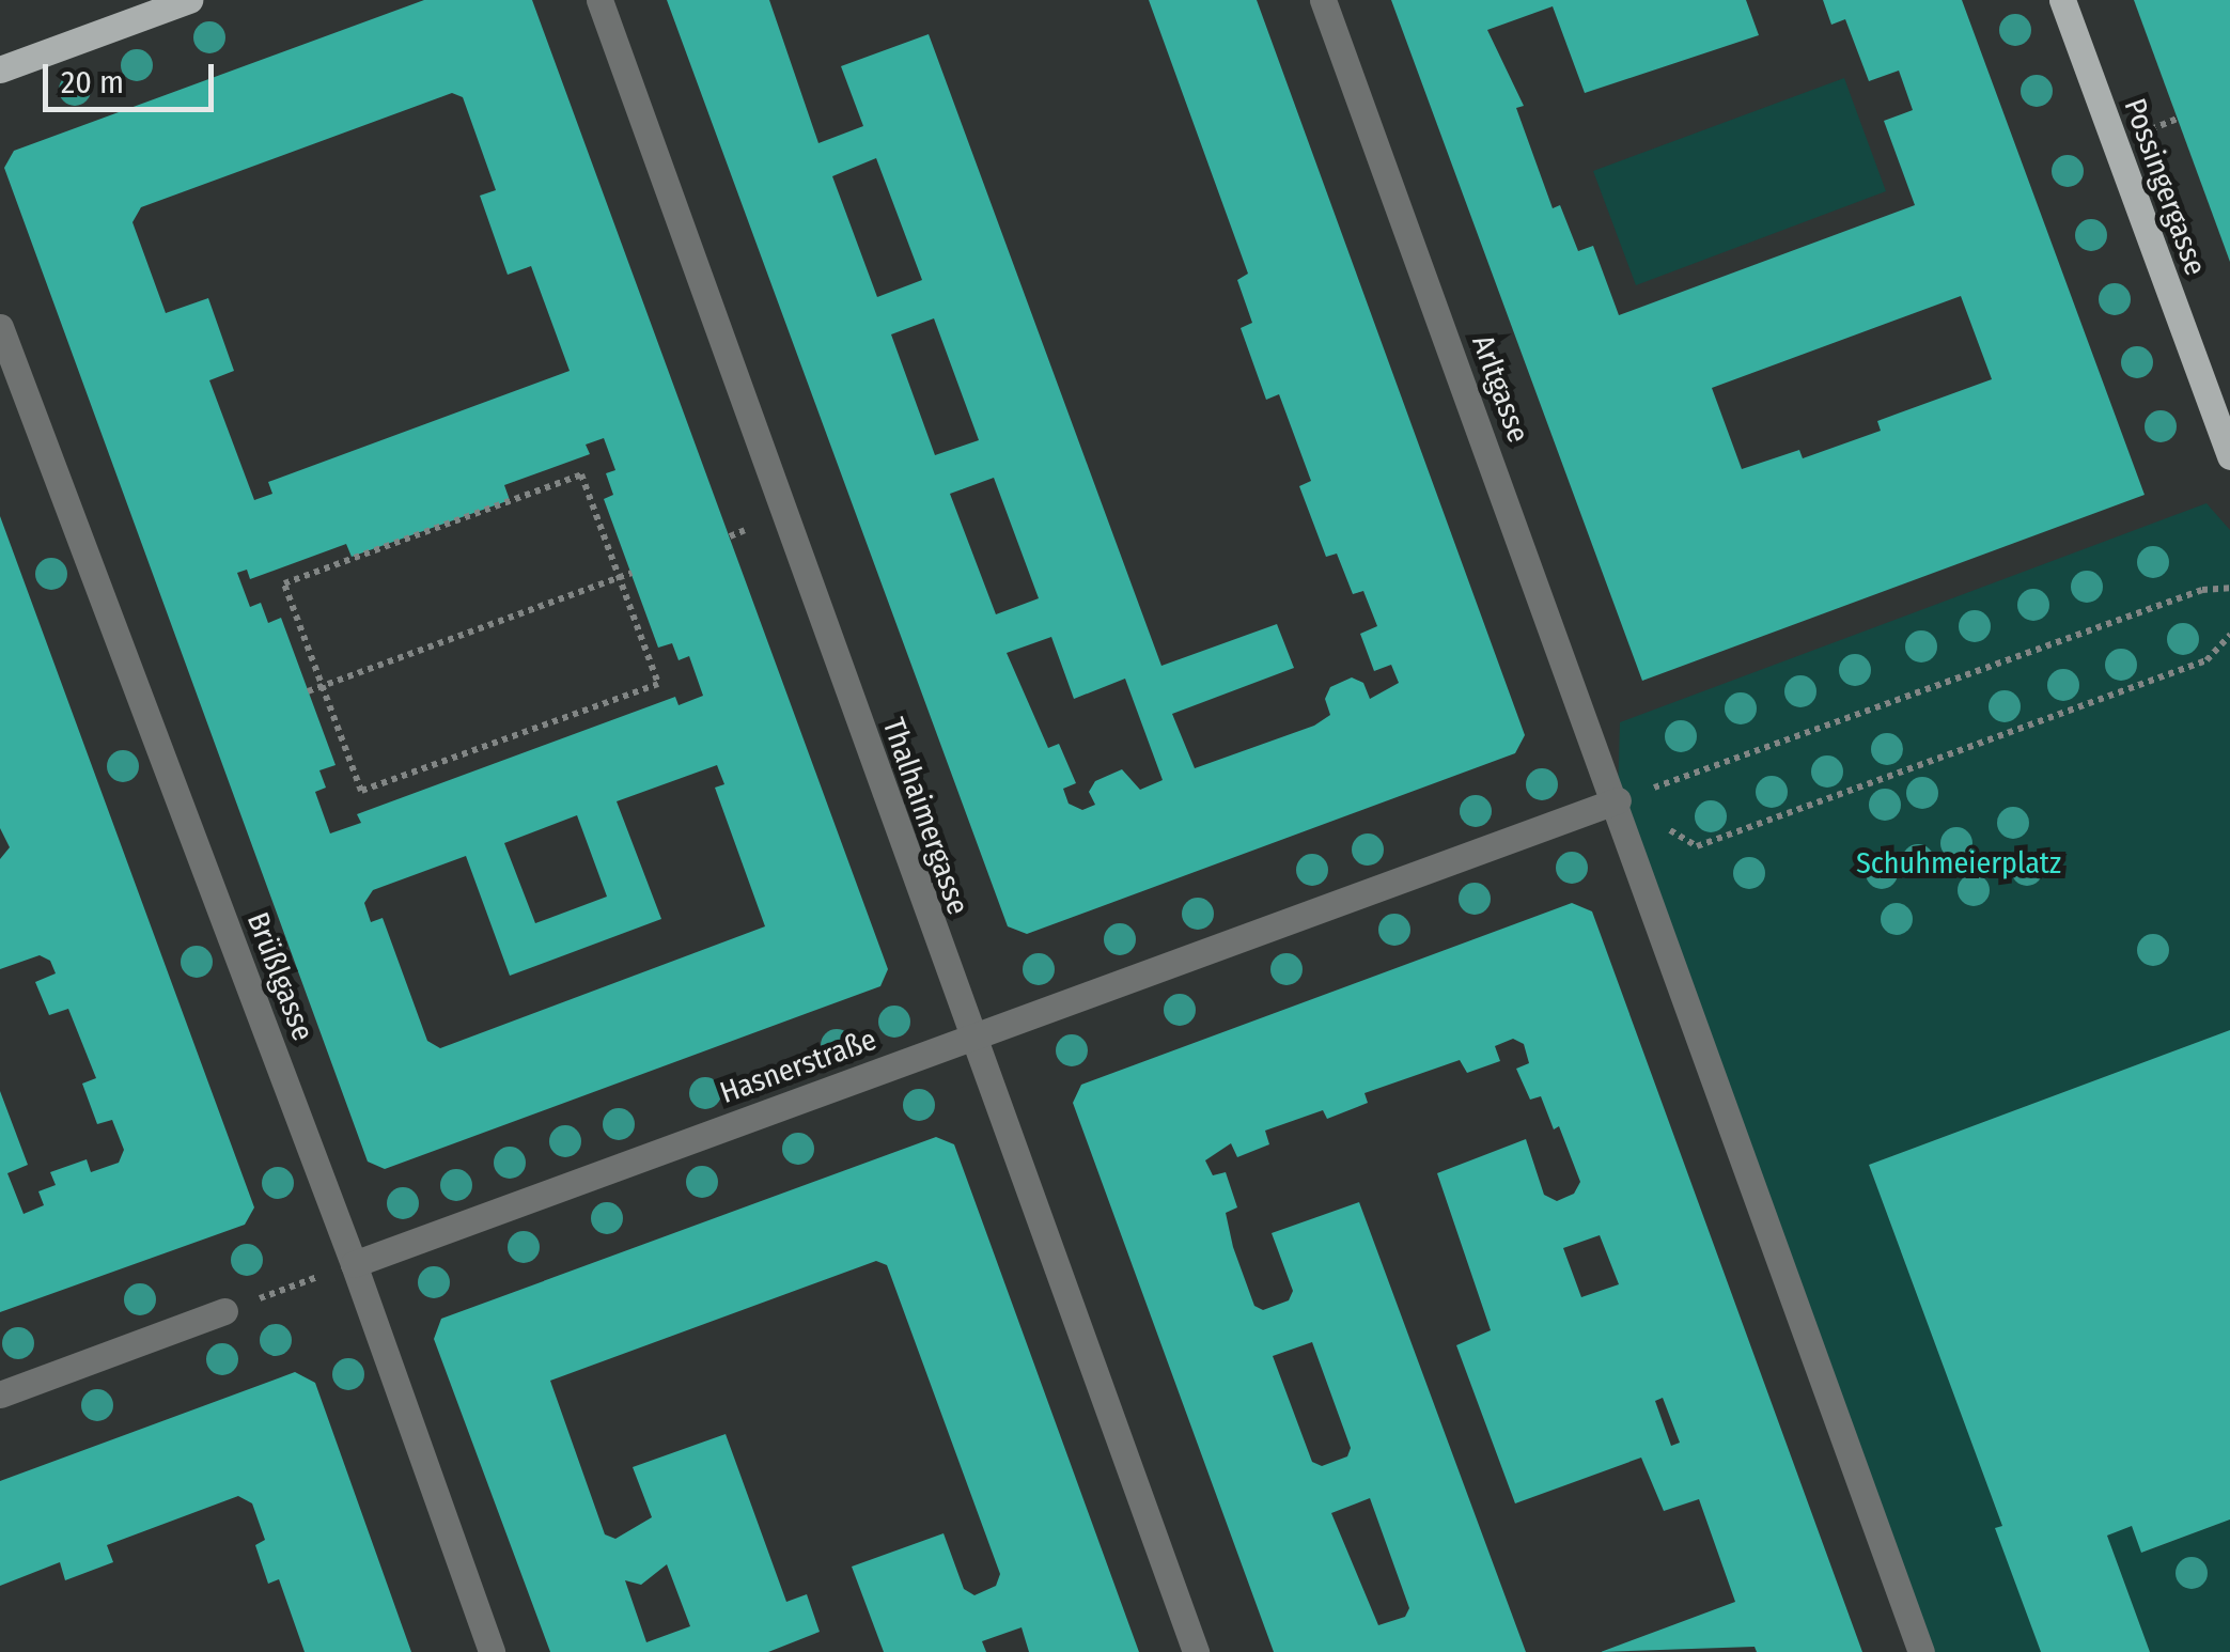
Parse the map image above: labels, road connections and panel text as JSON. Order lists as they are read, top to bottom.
{
  "streets": {
    "main road": ["Possingergasse"],
    "street": [
      "Arltgasse",
      "Thalhaimergasse",
      "Brüßlgasse",
      "Hasnerstraße"
    ]
  },
  "crossings": [
    ["Arltgasse", "Hasnerstraße"],
    ["Thalhaimergasse", "Hasnerstraße"],
    ["Brüßlgasse", "Hasnerstraße"]
  ],
  "parks": ["Schuhmeierplatz"],
  "scale_bar": "20 m"
}
